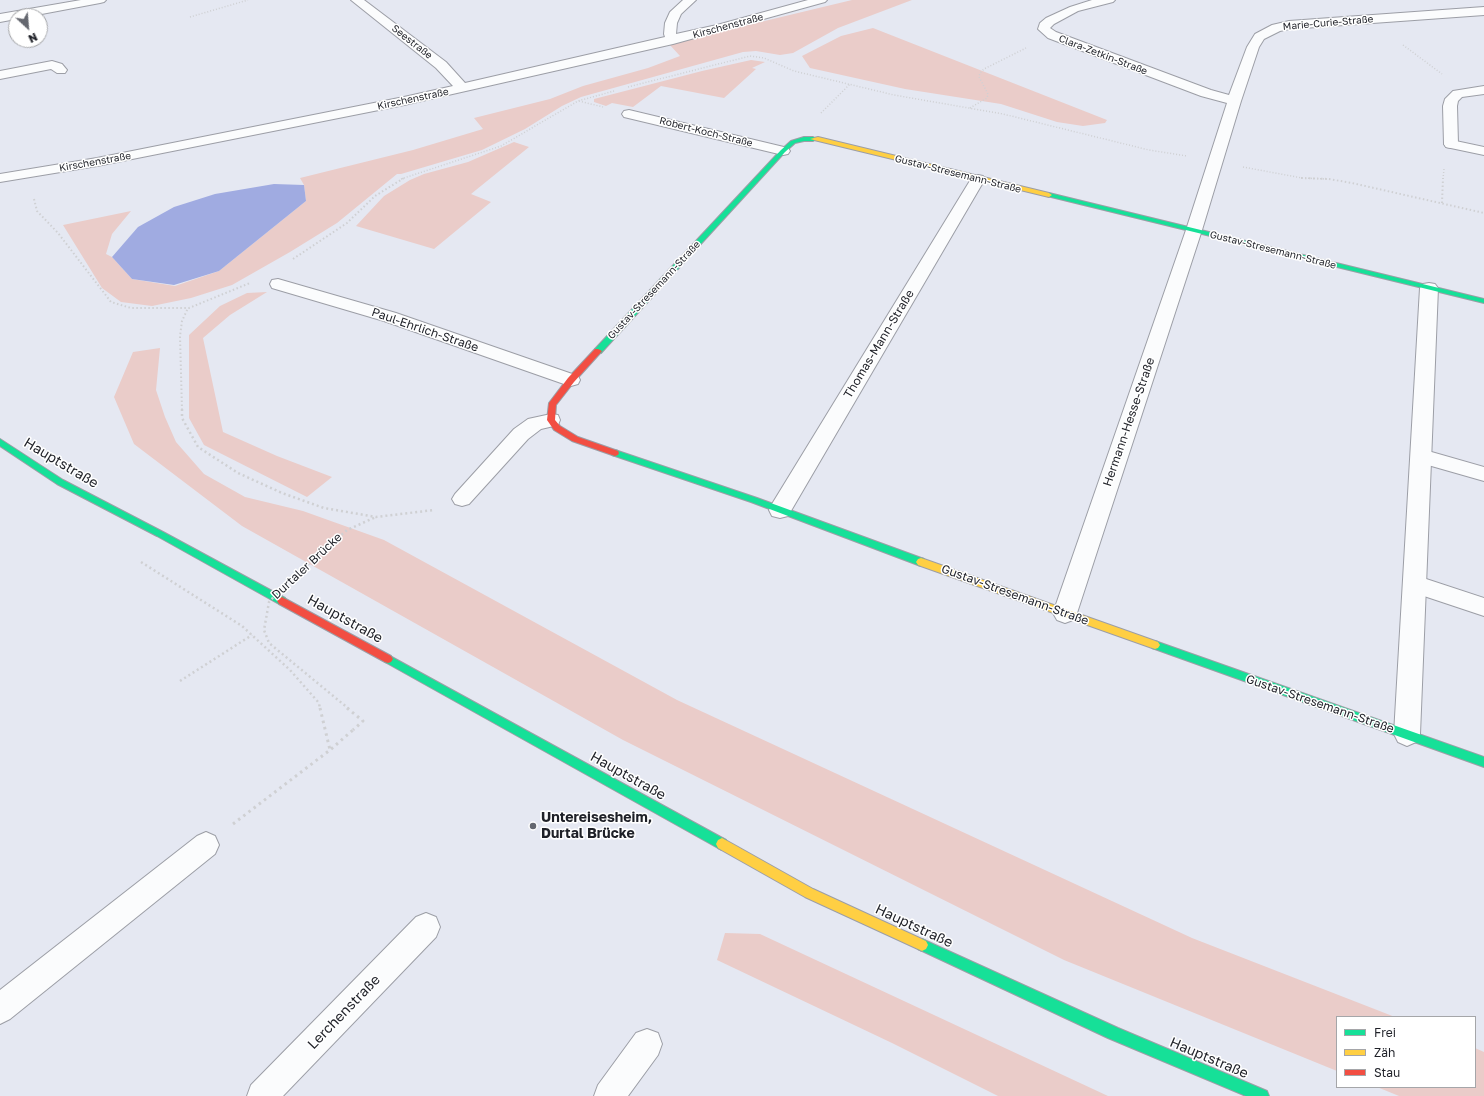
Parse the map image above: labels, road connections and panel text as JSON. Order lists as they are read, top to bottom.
{
  "streets": {
    "street": [
      "Marie-Curie-Straße",
      "Kirschenstraße",
      "Seestraße",
      "Clara-Zetkin-Straße",
      "Robert-Koch-Straße",
      "Gustav-Stresemann-Straße",
      "Paul-Ehrlich-Straße",
      "Thomas-Mann-Straße",
      "Hermann-Hesse-Straße",
      "Hauptstraße"
    ],
    "lane": ["Lerchenstraße"],
    "path": ["Durtaler Brücke"]
  },
  "crossings": [
    ["Marie-Curie-Straße", "Clara-Zetkin-Straße"],
    ["Marie-Curie-Straße", "Gustav-Stresemann-Straße"],
    ["Marie-Curie-Straße", "Hermann-Hesse-Straße"],
    ["Kirschenstraße", "Seestraße"],
    ["Robert-Koch-Straße", "Gustav-Stresemann-Straße"],
    ["Gustav-Stresemann-Straße", "Paul-Ehrlich-Straße"],
    ["Gustav-Stresemann-Straße", "Thomas-Mann-Straße"],
    ["Gustav-Stresemann-Straße", "Hermann-Hesse-Straße"]
  ],
  "places": ["Untereisesheim, Durtal Brücke"],
  "legend": ["Frei", "Zäh", "Stau"],
  "north": "bottom right"
}
